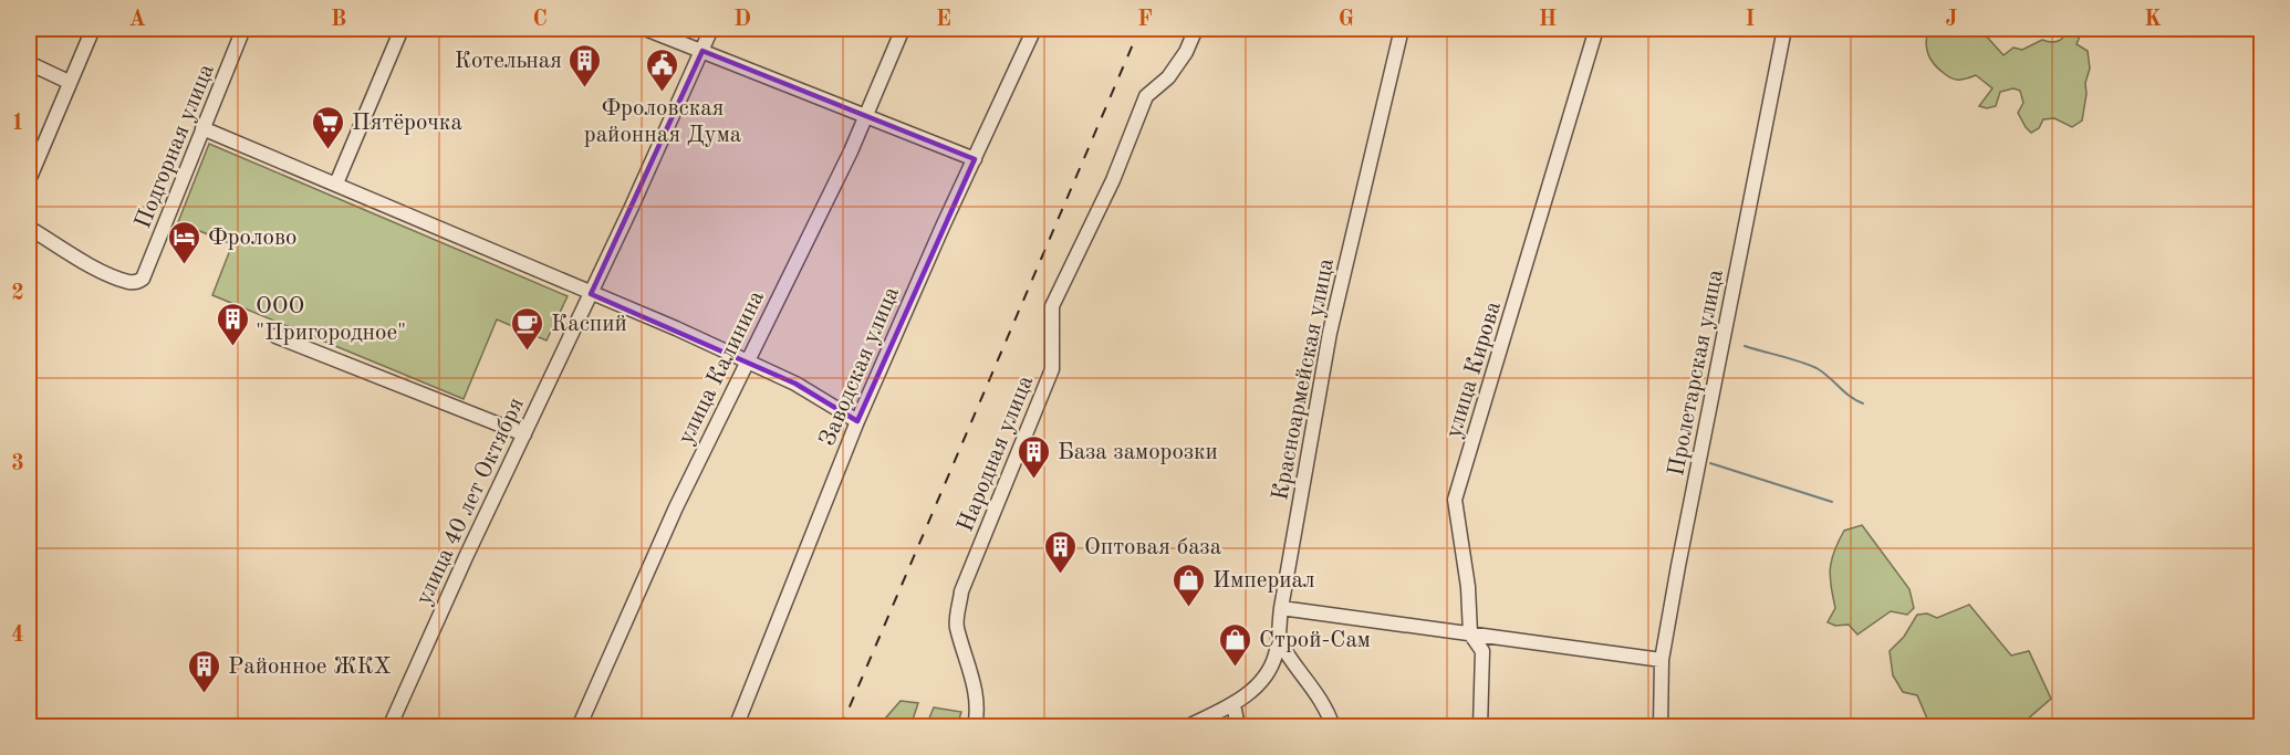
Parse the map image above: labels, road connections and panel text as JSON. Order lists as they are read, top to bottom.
{
  "streets": {
    "street": [
      "Подгорная улица",
      "Заводская улица",
      "улица Калинина",
      "улица Кирова",
      "Пролетарская улица",
      "Красноармейская улица",
      "Народная улица",
      "улица 40 лет Октября"
    ]
  },
  "places": {
    "building": [
      "Котельная",
      "ООО \"Пригородное\"",
      "База заморозки",
      "Оптовая база",
      "Районное ЖКХ"
    ],
    "public building": ["Фроловская районная Дума"],
    "supermarket": ["Пятёрочка"],
    "hotel": ["Фролово"],
    "cafe": ["Каспий"],
    "shop": ["Империал", "Строй-Сам"]
  },
  "grid": {
    "columns": [
      "A",
      "B",
      "C",
      "D",
      "E",
      "F",
      "G",
      "H",
      "I",
      "J",
      "K"
    ],
    "rows": [
      "1",
      "2",
      "3",
      "4"
    ]
  }
}
